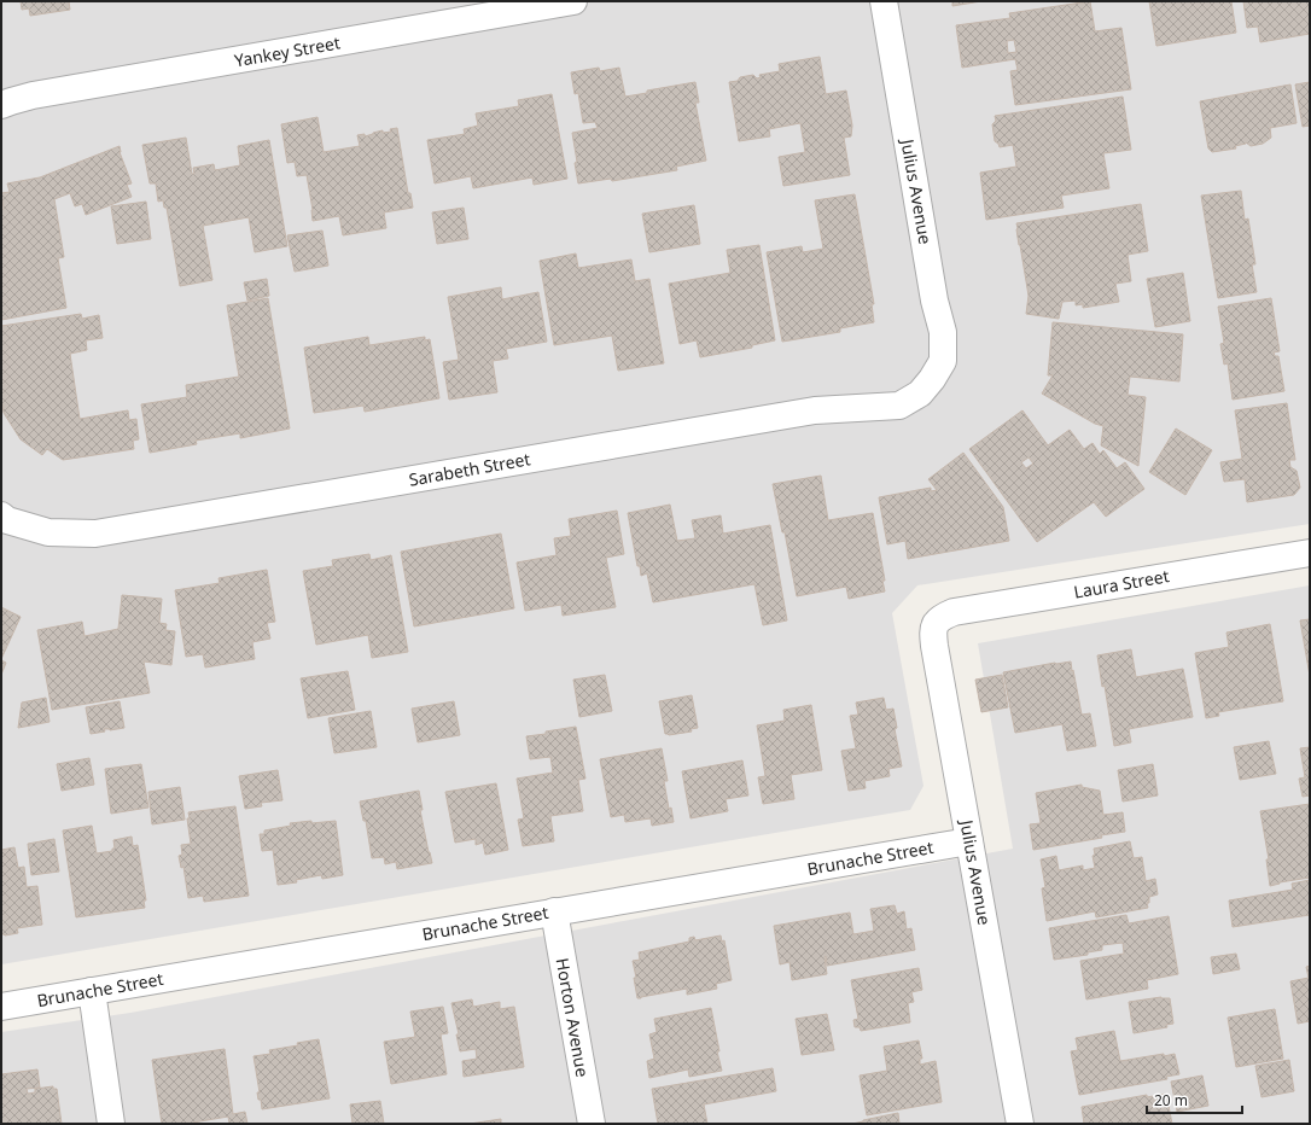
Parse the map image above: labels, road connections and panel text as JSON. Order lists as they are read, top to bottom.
{
  "streets": {
    "street": [
      "Yankey Street",
      "Julius Avenue",
      "Sarabeth Street",
      "Laura Street",
      "Brunache Street",
      "Horton Avenue"
    ]
  },
  "crossings": [
    ["Julius Avenue", "Sarabeth Street"],
    ["Julius Avenue", "Laura Street"],
    ["Julius Avenue", "Brunache Street"],
    ["Brunache Street", "Horton Avenue"]
  ],
  "scale_bar": "20 m"
}
